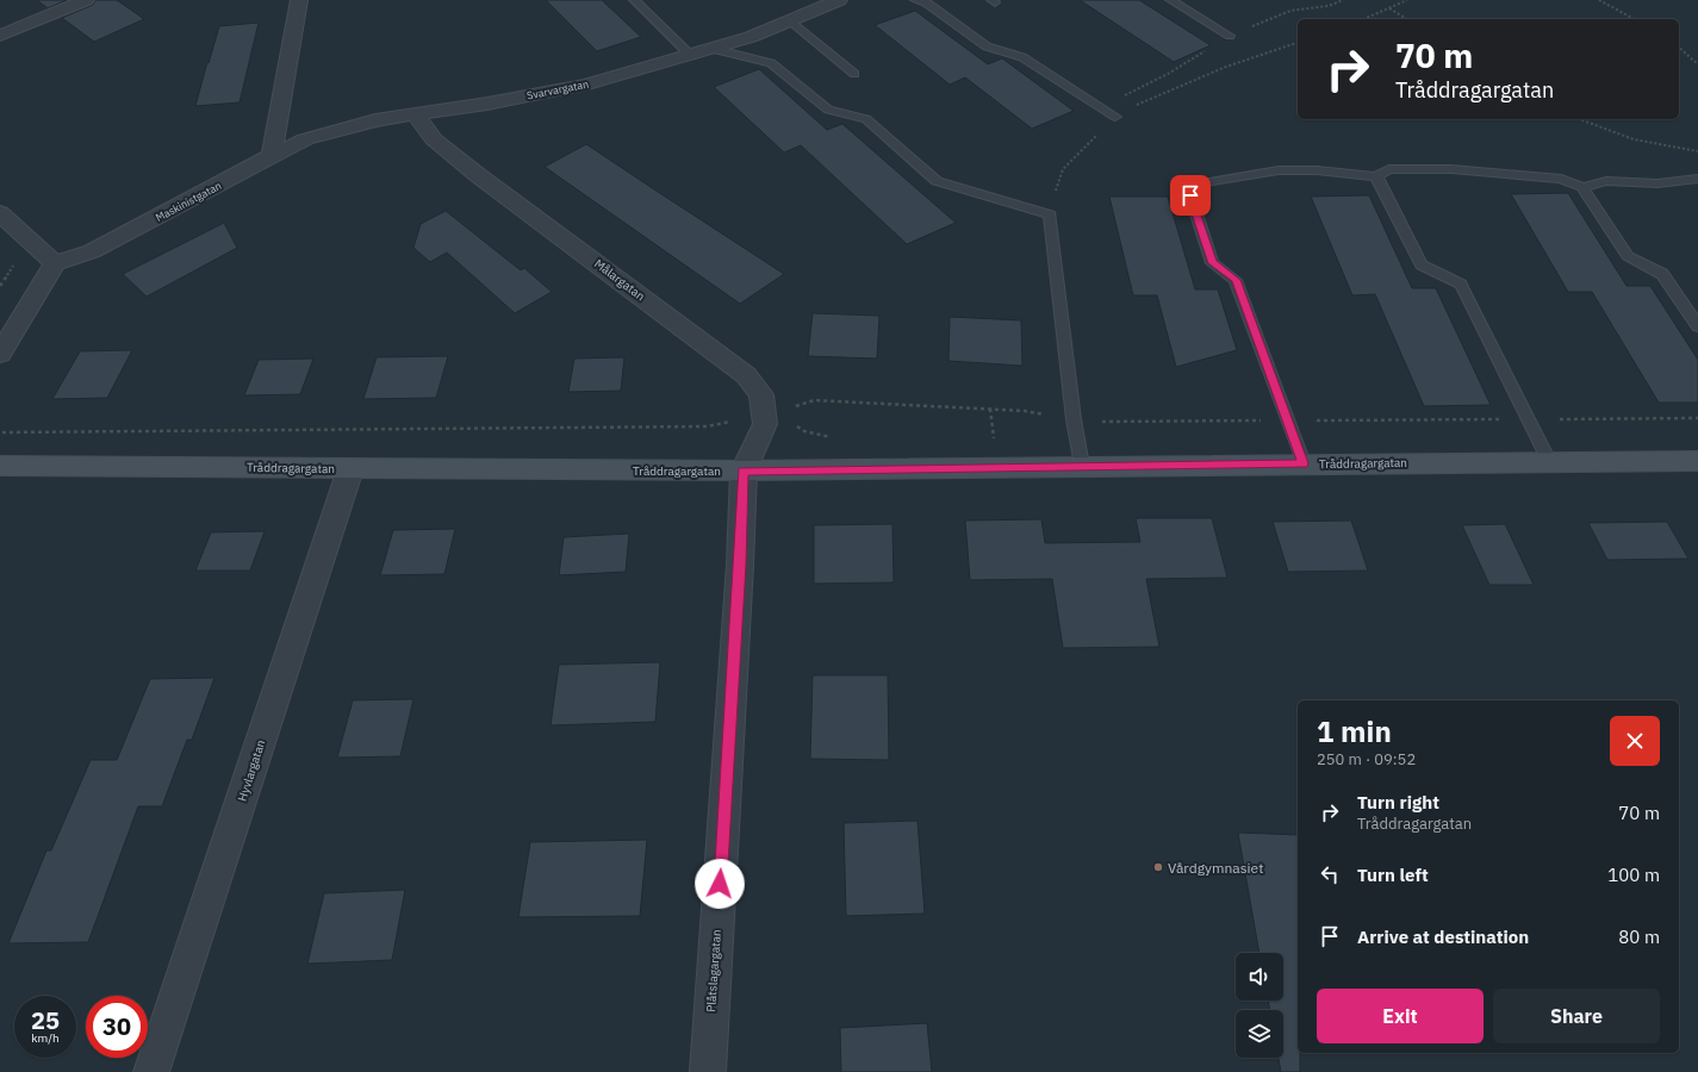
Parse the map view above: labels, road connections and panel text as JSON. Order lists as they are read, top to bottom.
{
  "streets": {
    "main road": ["Tråddragargatan"],
    "street": [
      "Svarvargatan",
      "Maskinistgatan",
      "Målargatan",
      "Hyvlargatan",
      "Plåtslagargatan"
    ]
  },
  "crossings": [
    ["Svarvargatan", "Maskinistgatan"],
    ["Svarvargatan", "Målargatan"],
    ["Målargatan", "Tråddragargatan"],
    ["Målargatan", "Plåtslagargatan"],
    ["Tråddragargatan", "Hyvlargatan"],
    ["Tråddragargatan", "Plåtslagargatan"]
  ],
  "places": ["Vårdgymnasiet"],
  "page": {
    "turn": ["70 m", "Tråddragargatan"],
    "heading": ["1 min", "250 m · 09:52"],
    "list": [
      {
        "name": "Turn right",
        "note": "Tråddragargatan",
        "value": "70 m"
      },
      {
        "name": "Turn left",
        "value": "100 m"
      },
      {
        "name": "Arrive at destination",
        "value": "80 m"
      }
    ],
    "buttons": ["Exit", "Share"],
    "speed": "25 km/h",
    "limit": "30"
  }
}
